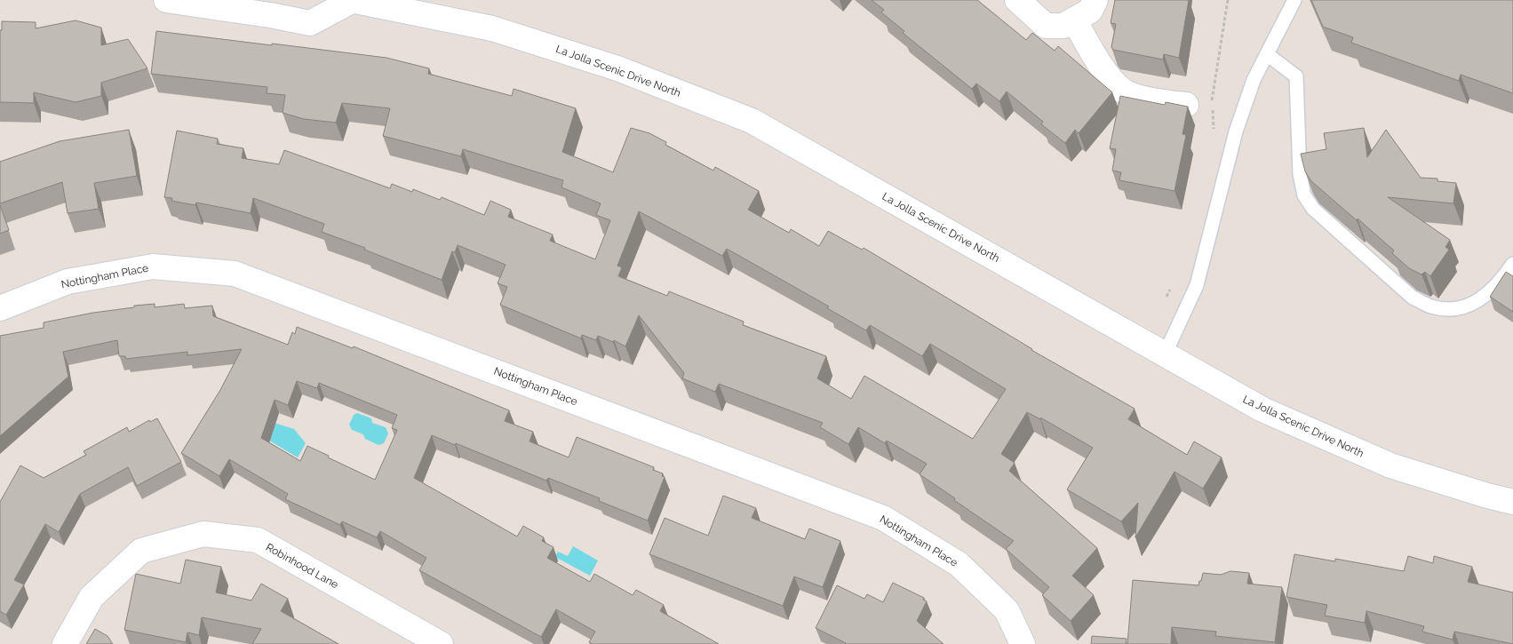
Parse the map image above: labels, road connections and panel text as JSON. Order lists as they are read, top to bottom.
{
  "streets": {
    "street": ["La Jolla Scenic Drive North", "Nottingham Place", "Robinhood Lane"]
  }
}
